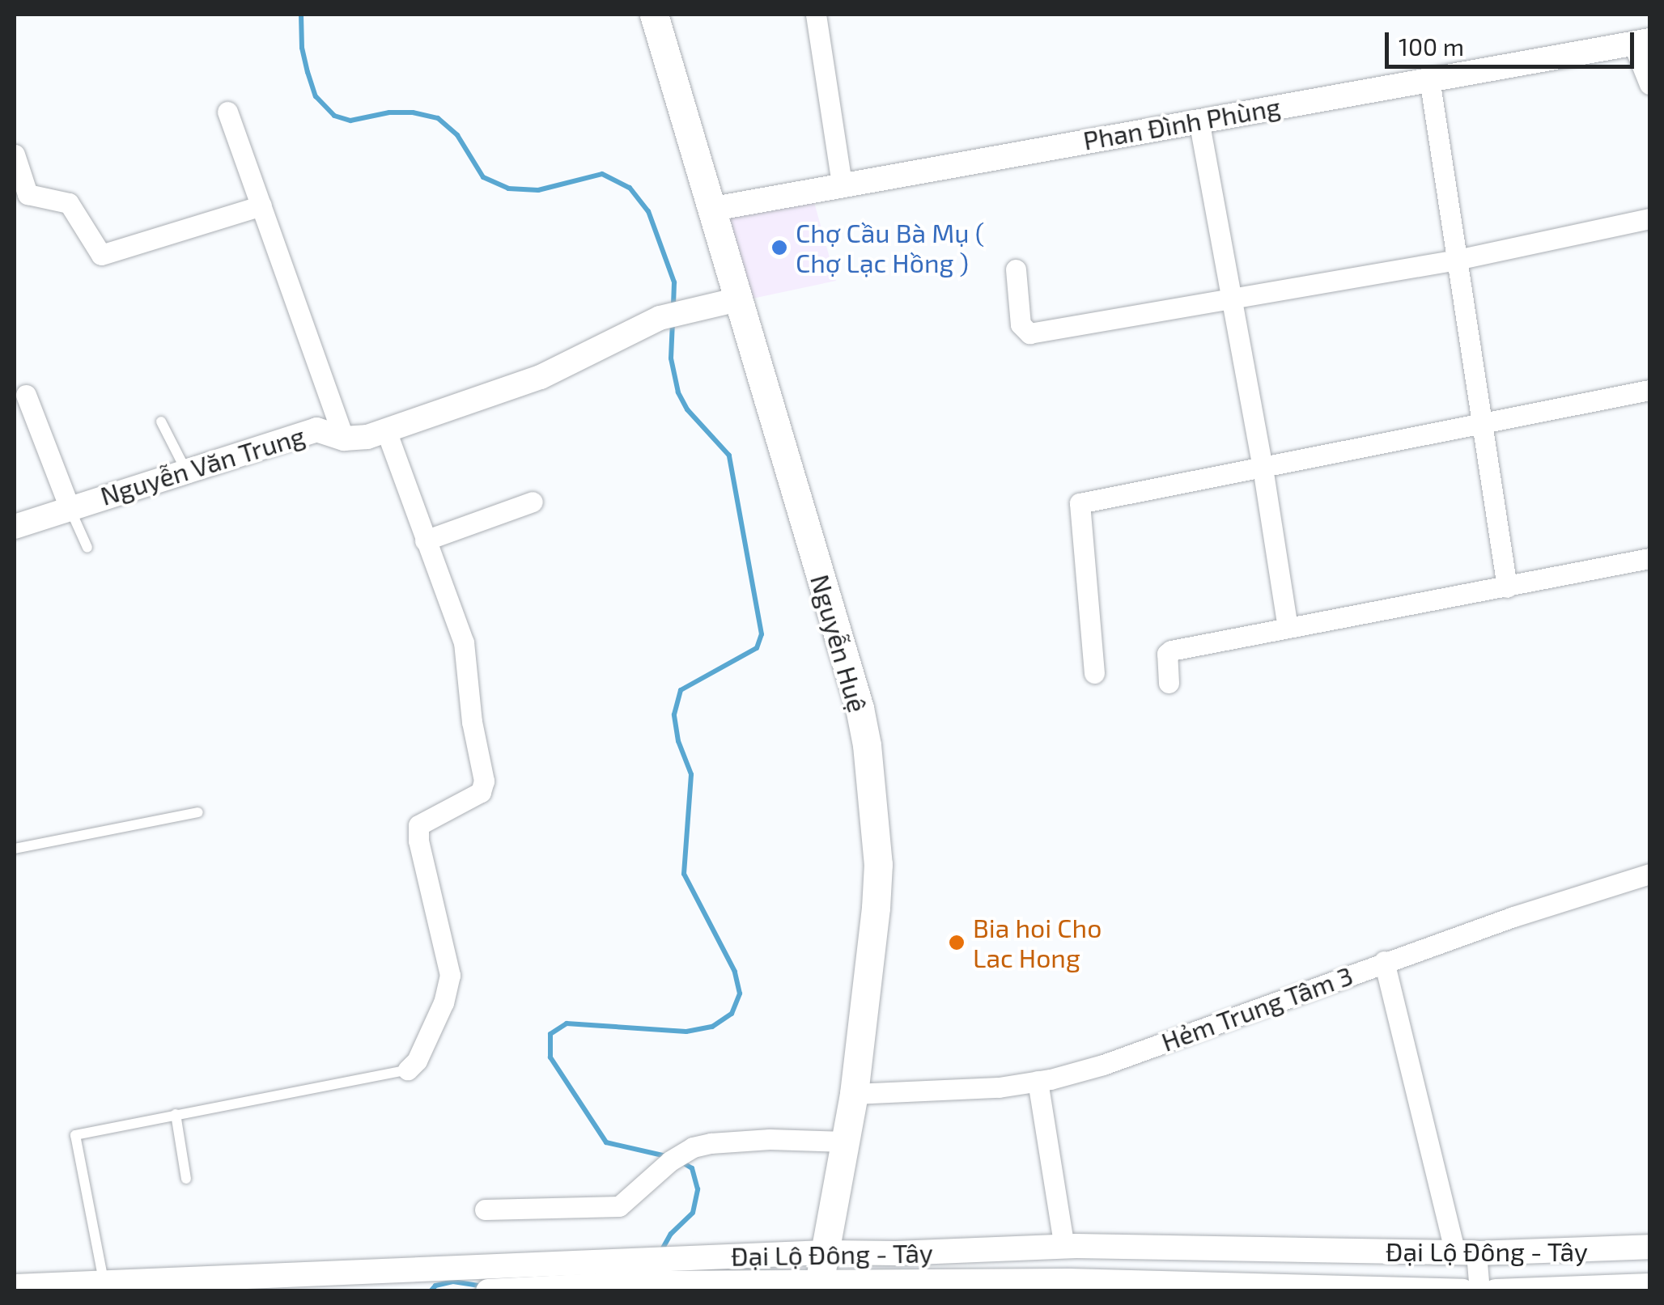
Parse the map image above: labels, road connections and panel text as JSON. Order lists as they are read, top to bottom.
{
  "streets": {
    "main road": ["Nguyễn Huệ"],
    "street": [
      "Phan Đình Phùng",
      "Nguyễn Văn Trung",
      "Hẻm Trung Tâm 3",
      "Đại Lộ Đông - Tây"
    ]
  },
  "crossings": [
    ["Phan Đình Phùng", "Nguyễn Huệ"],
    ["Nguyễn Văn Trung", "Nguyễn Huệ"],
    ["Nguyễn Huệ", "Hẻm Trung Tâm 3"],
    ["Nguyễn Huệ", "Đại Lộ Đông - Tây"]
  ],
  "places": ["Chợ Cầu Bà Mụ ( Chợ Lạc Hồng )", "Bia hoi Cho Lac Hong"],
  "scale_bar": "100 m"
}
